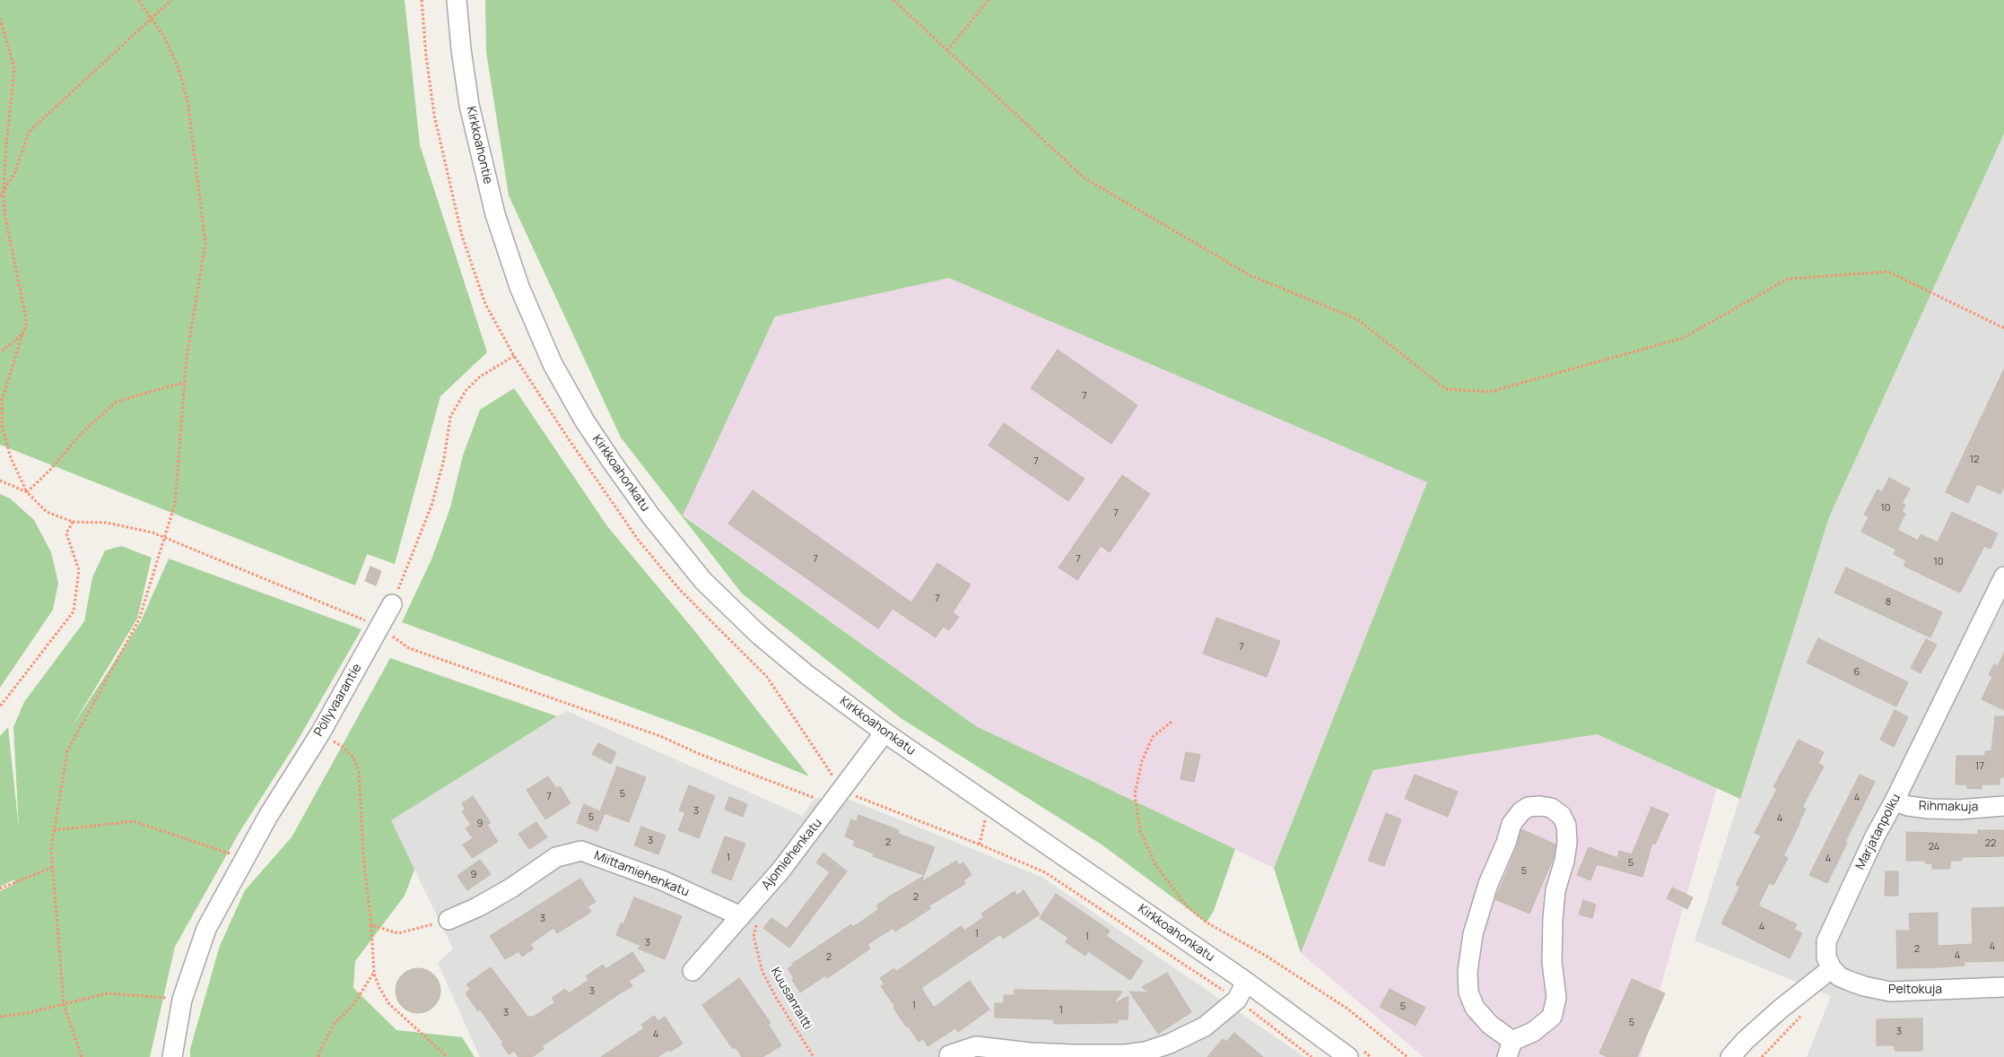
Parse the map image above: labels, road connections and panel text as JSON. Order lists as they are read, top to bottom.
{
  "streets": {
    "street": [
      "Kirkkoahontie",
      "Kirkkoahonkatu",
      "Pöllyvaarantie",
      "Rihmakuja",
      "Marjatanpolku",
      "Ajomiehenkatu",
      "Miittamiehenkatu",
      "Peltokuja"
    ],
    "path": ["Kuusanraitti"]
  },
  "crossings": [
    ["Kirkkoahontie", "Kirkkoahonkatu"],
    ["Kirkkoahonkatu", "Ajomiehenkatu"],
    ["Rihmakuja", "Marjatanpolku"],
    ["Marjatanpolku", "Peltokuja"],
    ["Ajomiehenkatu", "Miittamiehenkatu"],
    ["Ajomiehenkatu", "Kuusanraitti"],
    ["Miittamiehenkatu", "Kuusanraitti"]
  ],
  "house_numbers": [
    "7",
    "12",
    "7",
    "10",
    "7",
    "7",
    "7",
    "10",
    "7",
    "8",
    "7",
    "6",
    "17",
    "5",
    "7",
    "4",
    "3",
    "5",
    "4",
    "9",
    "3",
    "2",
    "22",
    "24",
    "1",
    "4",
    "5",
    "5",
    "9",
    "2",
    "3",
    "4",
    "1",
    "1",
    "3",
    "4",
    "2",
    "4",
    "2",
    "3",
    "1",
    "5",
    "1",
    "3",
    "5",
    "3",
    "4"
  ]
}
